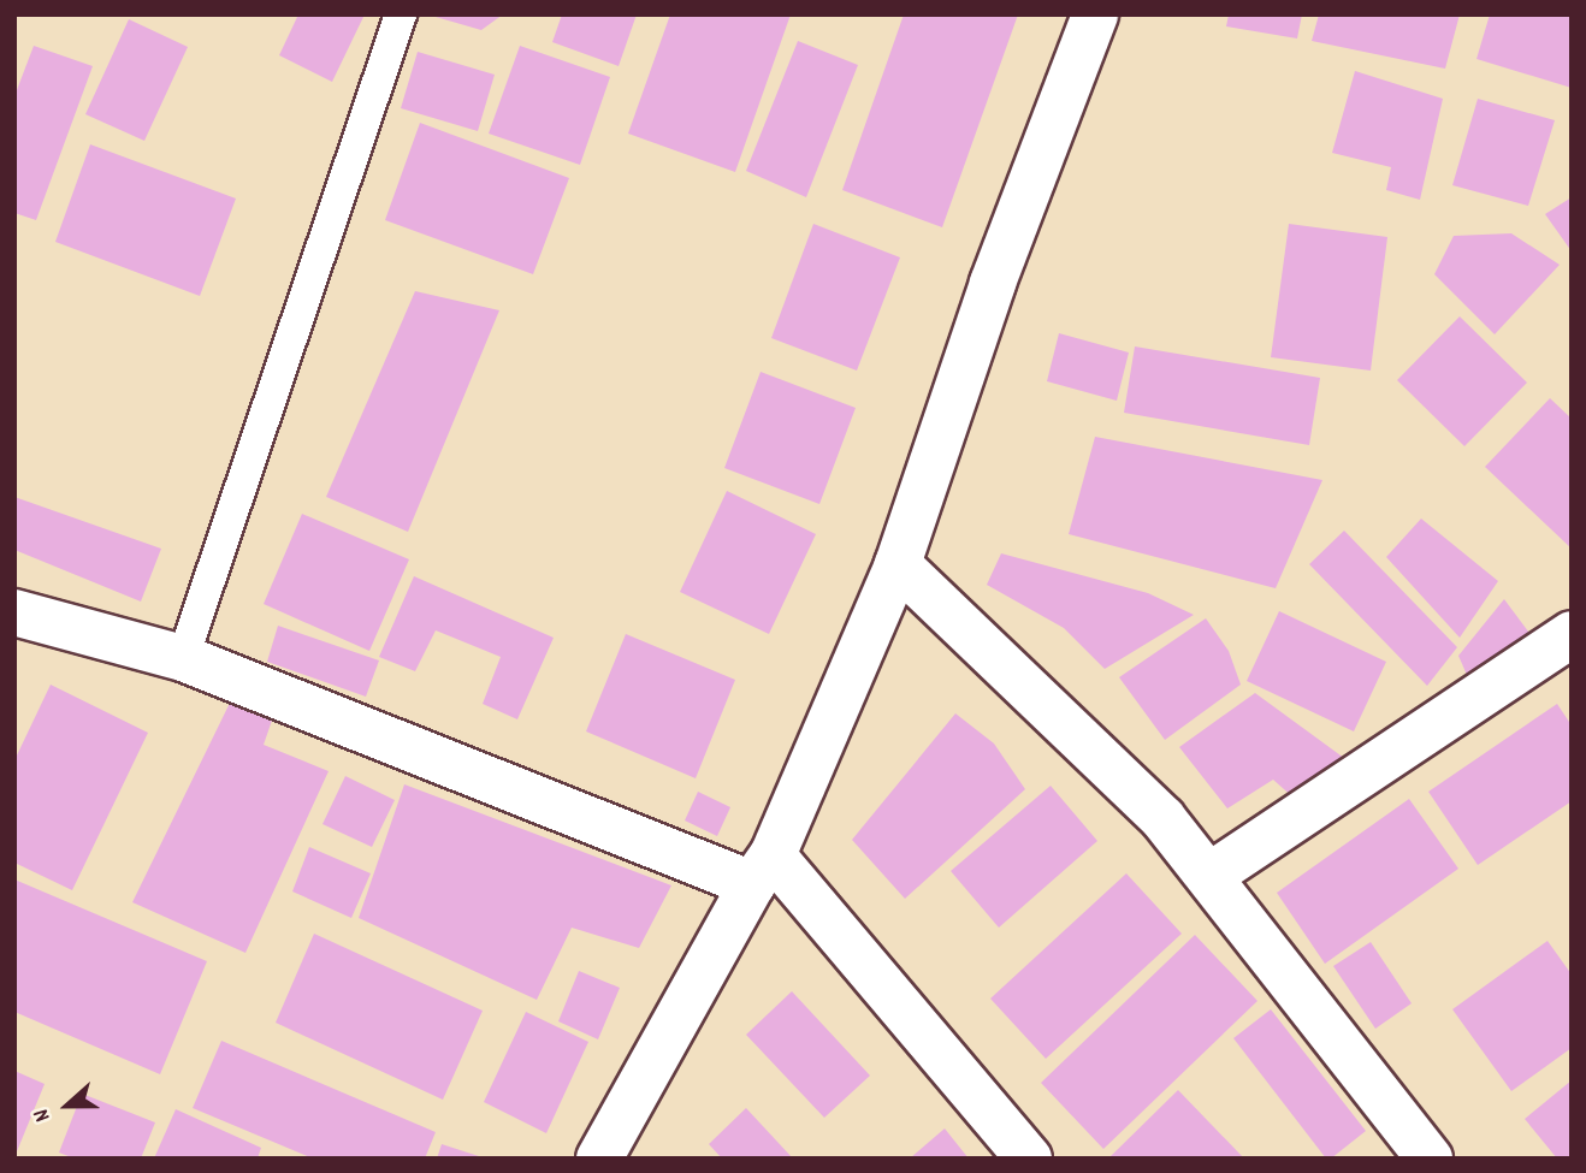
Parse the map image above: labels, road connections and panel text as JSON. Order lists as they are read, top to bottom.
{
  "north": "left"
}
